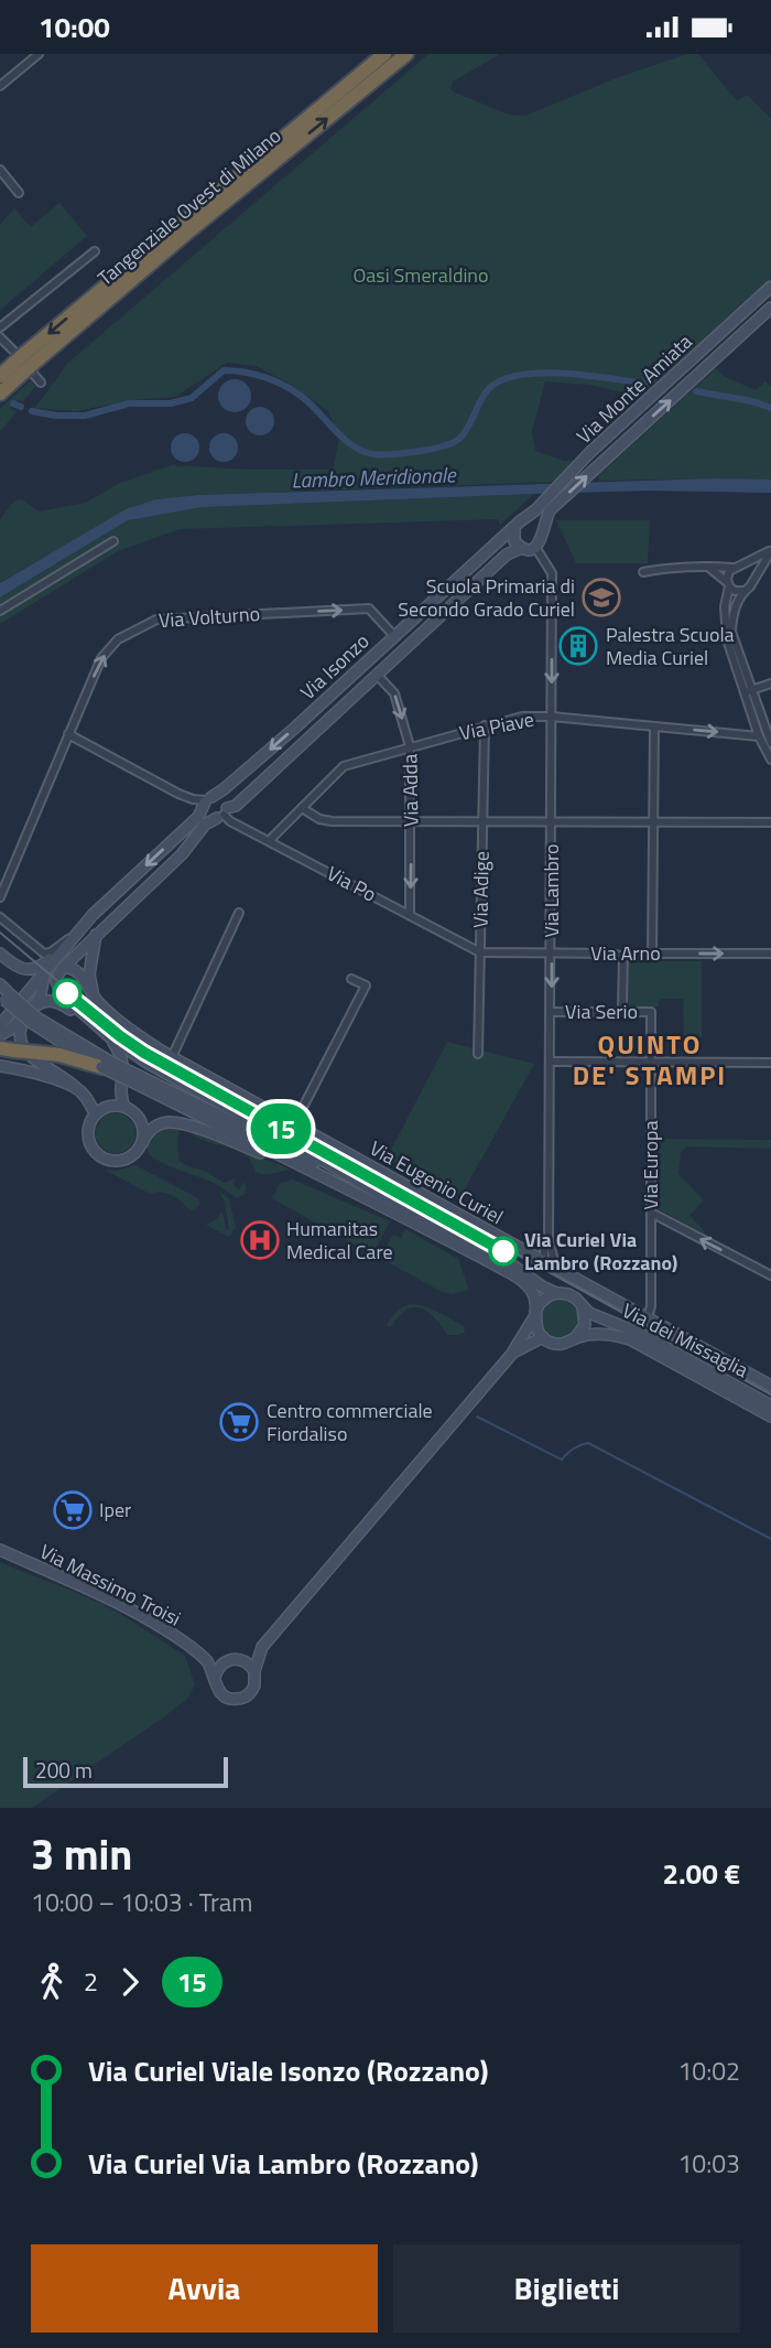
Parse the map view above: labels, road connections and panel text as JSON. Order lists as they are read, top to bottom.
{
  "streets": {
    "highway": ["Tangenziale Ovest di Milano"],
    "main road": [
      "Via Monte Amiata",
      "Via Isonzo",
      "Via Eugenio Curiel",
      "Via dei Missaglia",
      "Via Massimo Troisi"
    ],
    "street": [
      "Via Volturno",
      "Via Piave",
      "Via Adda",
      "Via Po",
      "Via Adige",
      "Via Lambro",
      "Via Arno",
      "Via Serio",
      "Via Europa"
    ]
  },
  "crossings": [
    ["Via Monte Amiata", "Via Isonzo"],
    ["Via Monte Amiata", "Via Lambro"],
    ["Via Volturno", "Via Isonzo"],
    ["Via Isonzo", "Via Adda"],
    ["Via Isonzo", "Via Po"],
    ["Via Isonzo", "Via Lambro"],
    ["Via Piave", "Via Adda"],
    ["Via Piave", "Via Po"],
    ["Via Piave", "Via Adige"],
    ["Via Piave", "Via Lambro"],
    ["Via Adda", "Via Po"],
    ["Via Po", "Via Adige"],
    ["Via Po", "Via Arno"],
    ["Via Adige", "Via Arno"],
    ["Via Lambro", "Via Arno"],
    ["Via Lambro", "Via Serio"],
    ["Via Serio", "Via Europa"],
    ["Via Europa", "Via Eugenio Curiel"],
    ["Via Eugenio Curiel", "Via dei Missaglia"]
  ],
  "one_way": ["Via Volturno", "Via Adda", "Via Arno"],
  "districts": ["QUINTO DE' STAMPI"],
  "water": ["Lambro Meridionale"],
  "parks": ["Oasi Smeraldino"],
  "places": {
    "school or university": ["Scuola Primaria di Secondo Grado Curiel"],
    "building": ["Palestra Scuola Media Curiel"],
    "hospital": ["Humanitas Medical Care"],
    "other": ["Via Curiel Via Lambro (Rozzano)"],
    "supermarket": ["Centro commerciale Fiordaliso", "Iper"]
  },
  "lines": ["tram line 15"],
  "scale_bar": "200 m",
  "page": {
    "status": "10:00",
    "on_map": "15",
    "scale": "200 m",
    "heading": ["3 min", "10:00 – 10:03 · Tram", "2.00 €"],
    "legs": ["2", "15"],
    "list": [
      {
        "name": "Via Curiel Viale Isonzo (Rozzano)",
        "value": "10:02"
      },
      {
        "name": "Via Curiel Via Lambro (Rozzano)",
        "value": "10:03"
      }
    ],
    "buttons": ["Avvia", "Biglietti"]
  }
}
